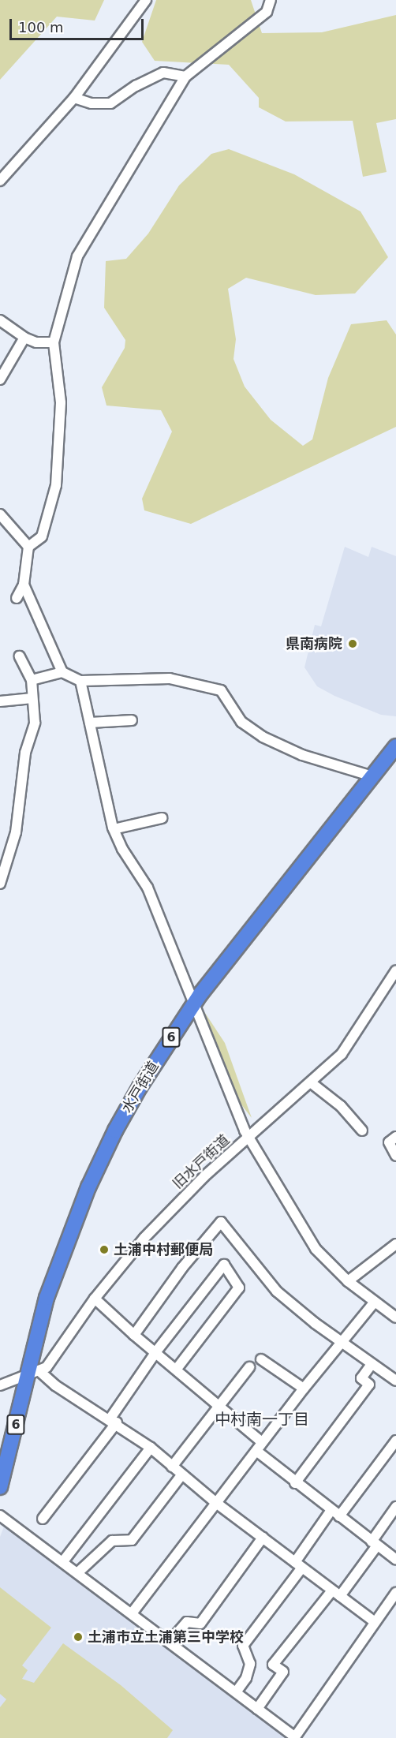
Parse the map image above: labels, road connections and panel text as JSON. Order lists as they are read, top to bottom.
{
  "streets": {
    "highway": ["6", "水戸街道"],
    "street": ["旧水戸街道"]
  },
  "crossings": [
    ["水戸街道", "旧水戸街道"]
  ],
  "districts": ["中村南一丁目"],
  "places": ["県南病院", "土浦中村郵便局", "土浦市立土浦第三中学校"],
  "scale_bar": "100 m"
}
